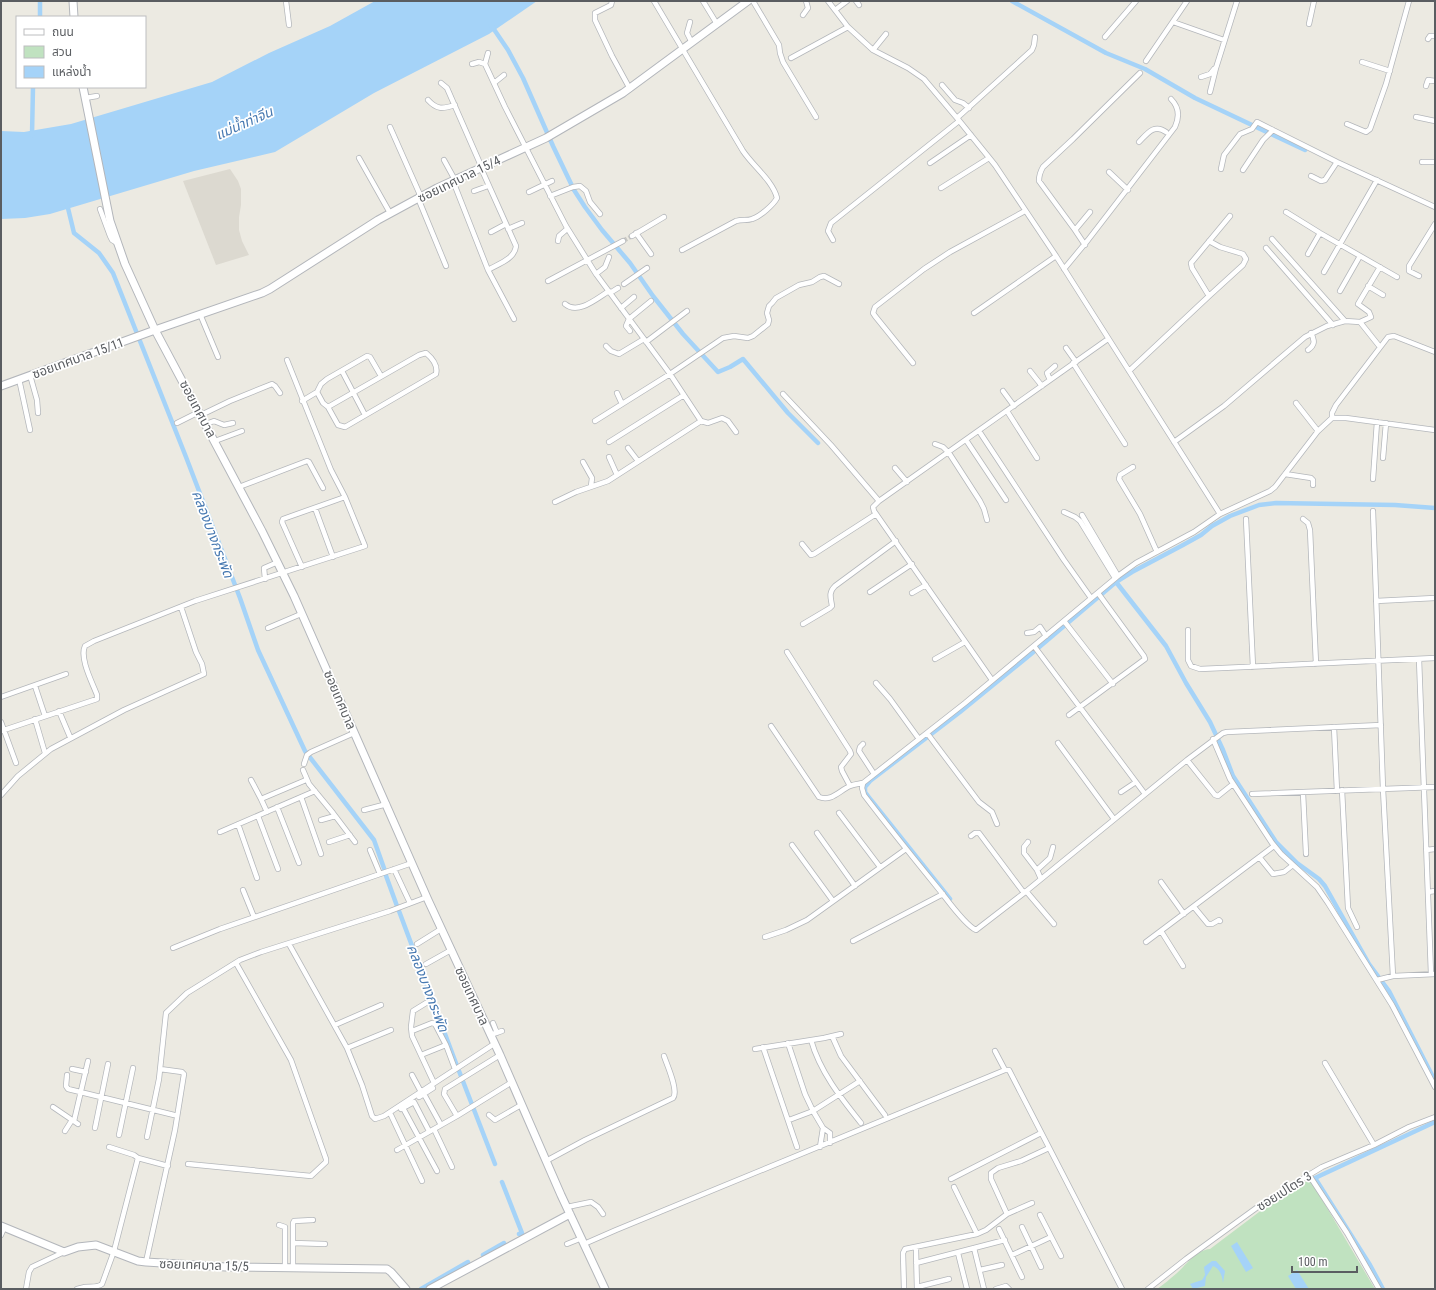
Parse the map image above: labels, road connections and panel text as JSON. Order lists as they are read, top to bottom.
{
  "streets": {
    "street": [
      "ซอยเทศบาล 15/4",
      "ซอยเทศบาล 15/11",
      "ซอยเทศบาล",
      "ซอยเปโตร 3",
      "ซอยเทศบาล 15/5"
    ]
  },
  "crossings": [
    ["ซอยเทศบาล 15/4", "ซอยเทศบาล 15/11"],
    ["ซอยเทศบาล 15/4", "ซอยเทศบาล"],
    ["ซอยเทศบาล 15/11", "ซอยเทศบาล"]
  ],
  "water": ["แม่น้ำท่าจีน", "คลองบางกระพัด"],
  "legend": ["ถนน", "สวน", "แหล่งน้ำ"],
  "scale_bar": "100 m"
}
